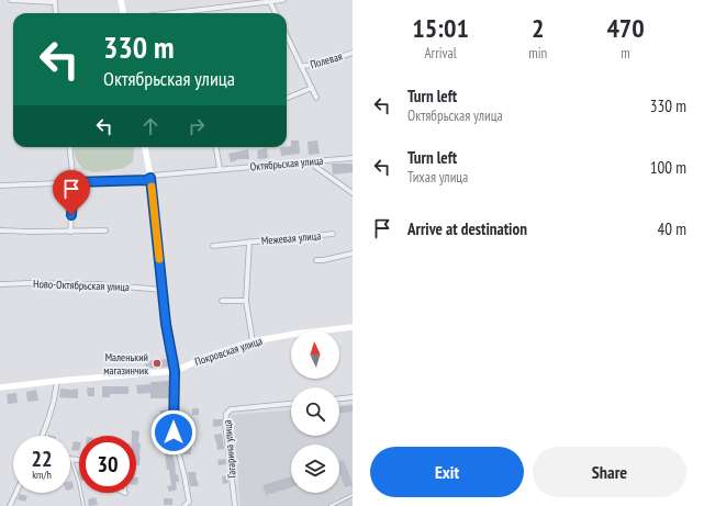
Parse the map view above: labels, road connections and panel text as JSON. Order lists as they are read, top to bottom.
{
  "streets": {
    "street": [
      "Полевая",
      "Октябрьская улица",
      "Межевая улица",
      "Ново-Октябрьская улица",
      "Покровская улица",
      "Гагарина улица"
    ]
  },
  "crossings": [
    ["Межевая улица", "Покровская улица"]
  ],
  "places": ["Маленький магазинчик"],
  "north": "top",
  "page": {
    "eta": [
      "15:01",
      "Arrival",
      "2",
      "min",
      "470",
      "m"
    ],
    "turn": ["330 m", "Октябрьская улица"],
    "list": [
      {
        "name": "Turn left",
        "note": "Октябрьская улица",
        "value": "330 m"
      },
      {
        "name": "Turn left",
        "note": "Тихая улица",
        "value": "100 m"
      },
      {
        "name": "Arrive at destination",
        "value": "40 m"
      }
    ],
    "speed": "22 km/h",
    "limit": "30",
    "buttons": ["Exit", "Share"]
  }
}
